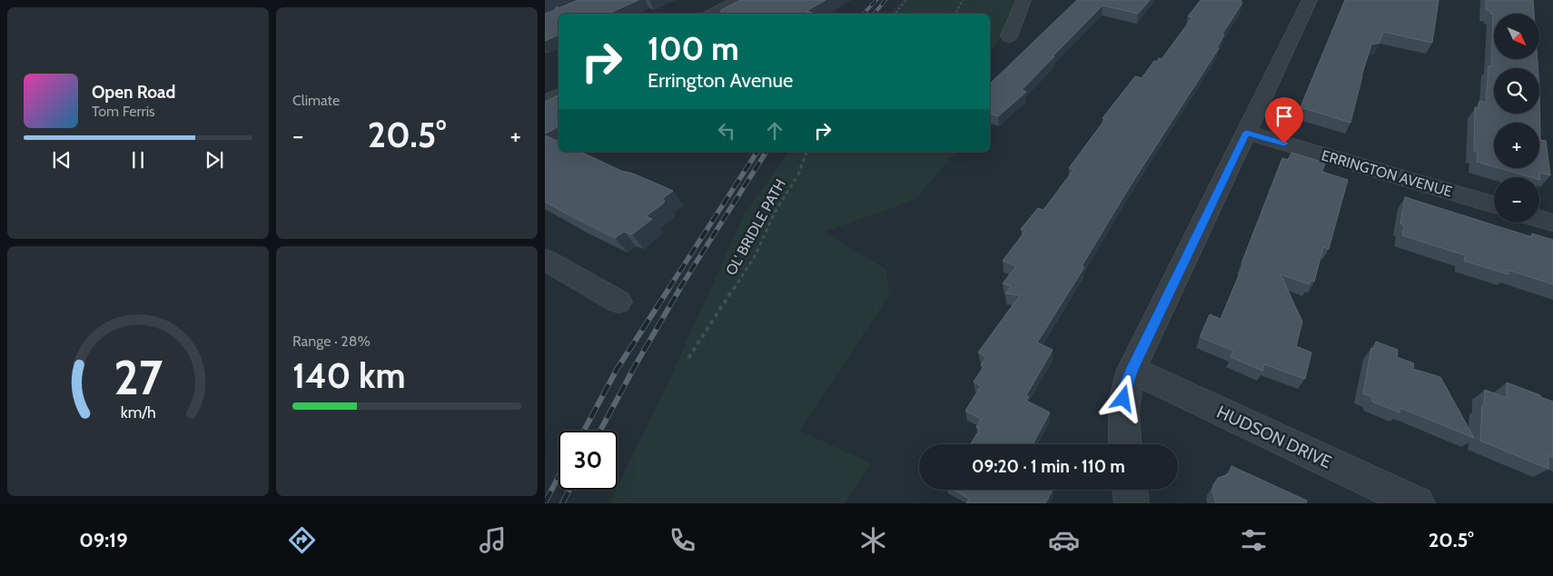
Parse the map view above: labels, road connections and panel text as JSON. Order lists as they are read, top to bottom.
{
  "streets": {
    "street": ["ERRINGTON AVENUE", "HUDSON DRIVE"],
    "path": ["OL' BRIDLE PATH"]
  },
  "north": "bottom right",
  "page": {
    "tile": [
      "Climate",
      ["Range · 28%", "140 km"]
    ],
    "map_buttons": ["+", "−"],
    "turn": ["100 m", "Errington Avenue"],
    "song": ["Open Road", "Tom Ferris"],
    "heat": ["−", "20.5°", "+"],
    "limit": "30",
    "trip": "09:20 · 1 min · 110 m",
    "tabs": ["09:19", "20.5°"],
    "gauge": ["27", "km/h"]
  }
}
